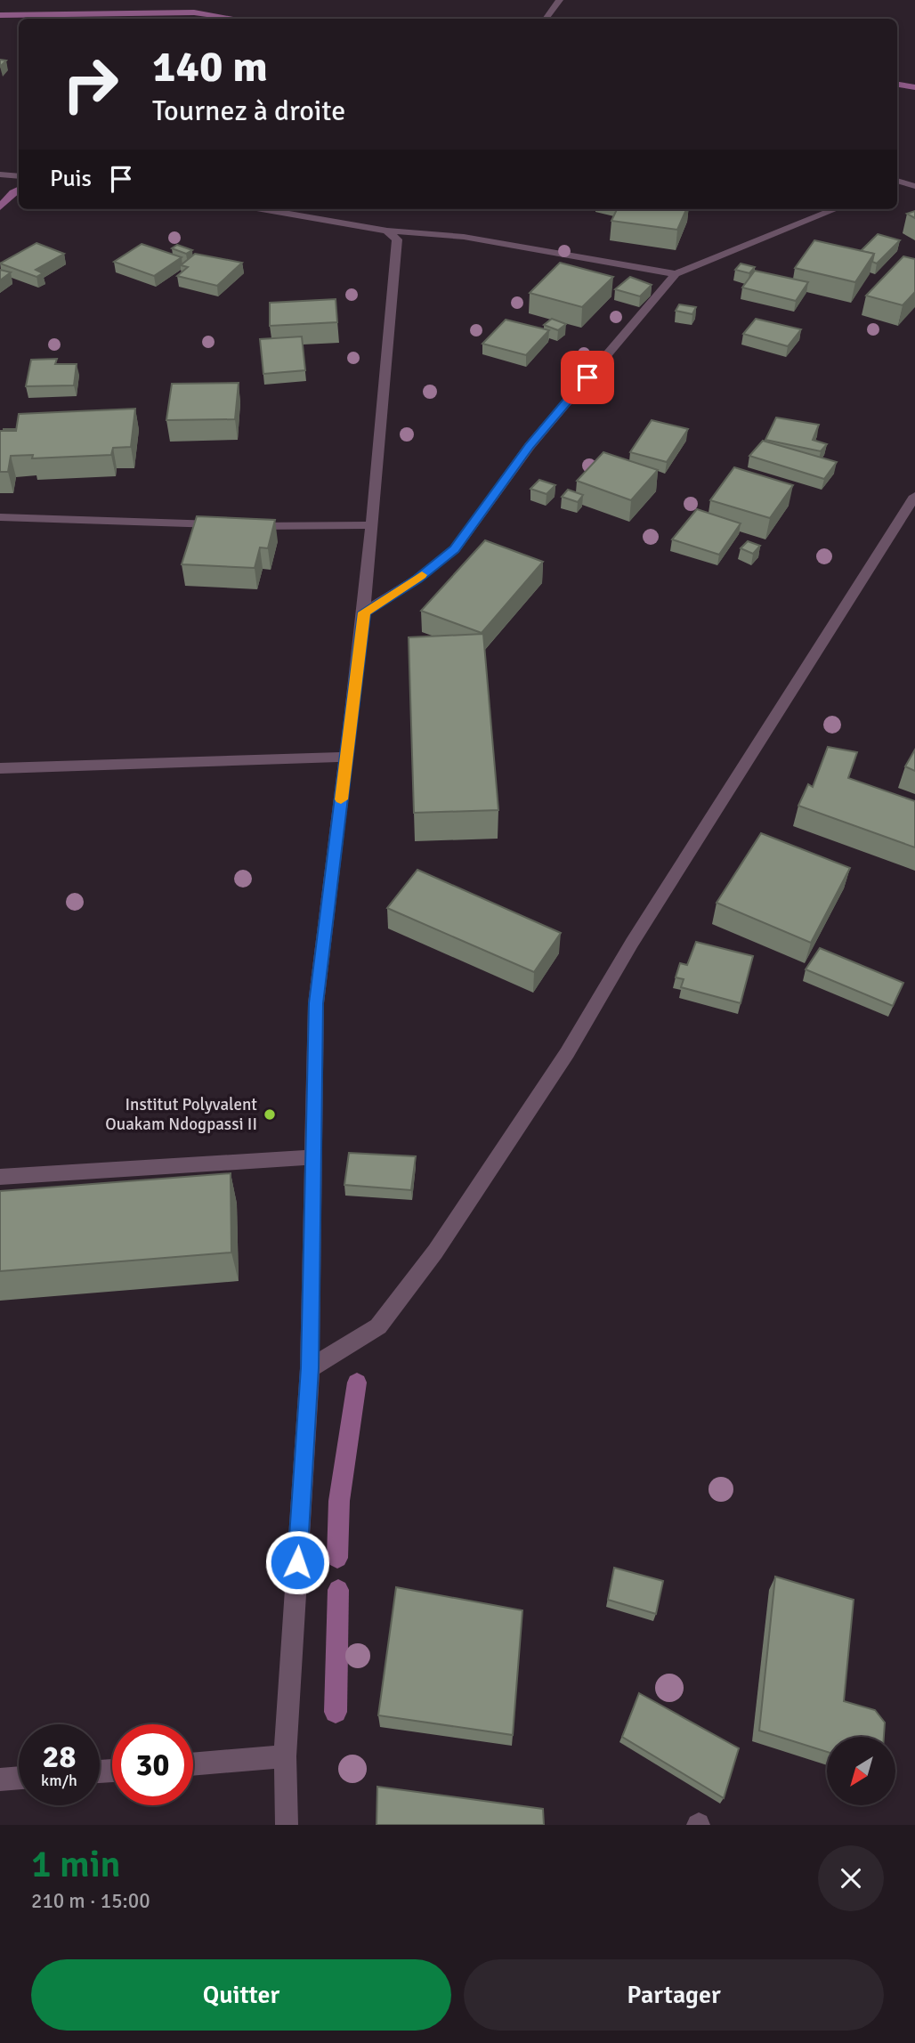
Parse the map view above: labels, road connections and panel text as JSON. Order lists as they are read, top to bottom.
{
  "places": ["Institut Polyvalent Ouakam Ndogpassi II"],
  "north": "bottom left",
  "page": {
    "turn": ["140 m", "Tournez à droite"],
    "then": "Puis",
    "speed": "28 km/h",
    "limit": "30",
    "heading": ["1 min", "210 m · 15:00"],
    "buttons": ["Quitter", "Partager"]
  }
}
